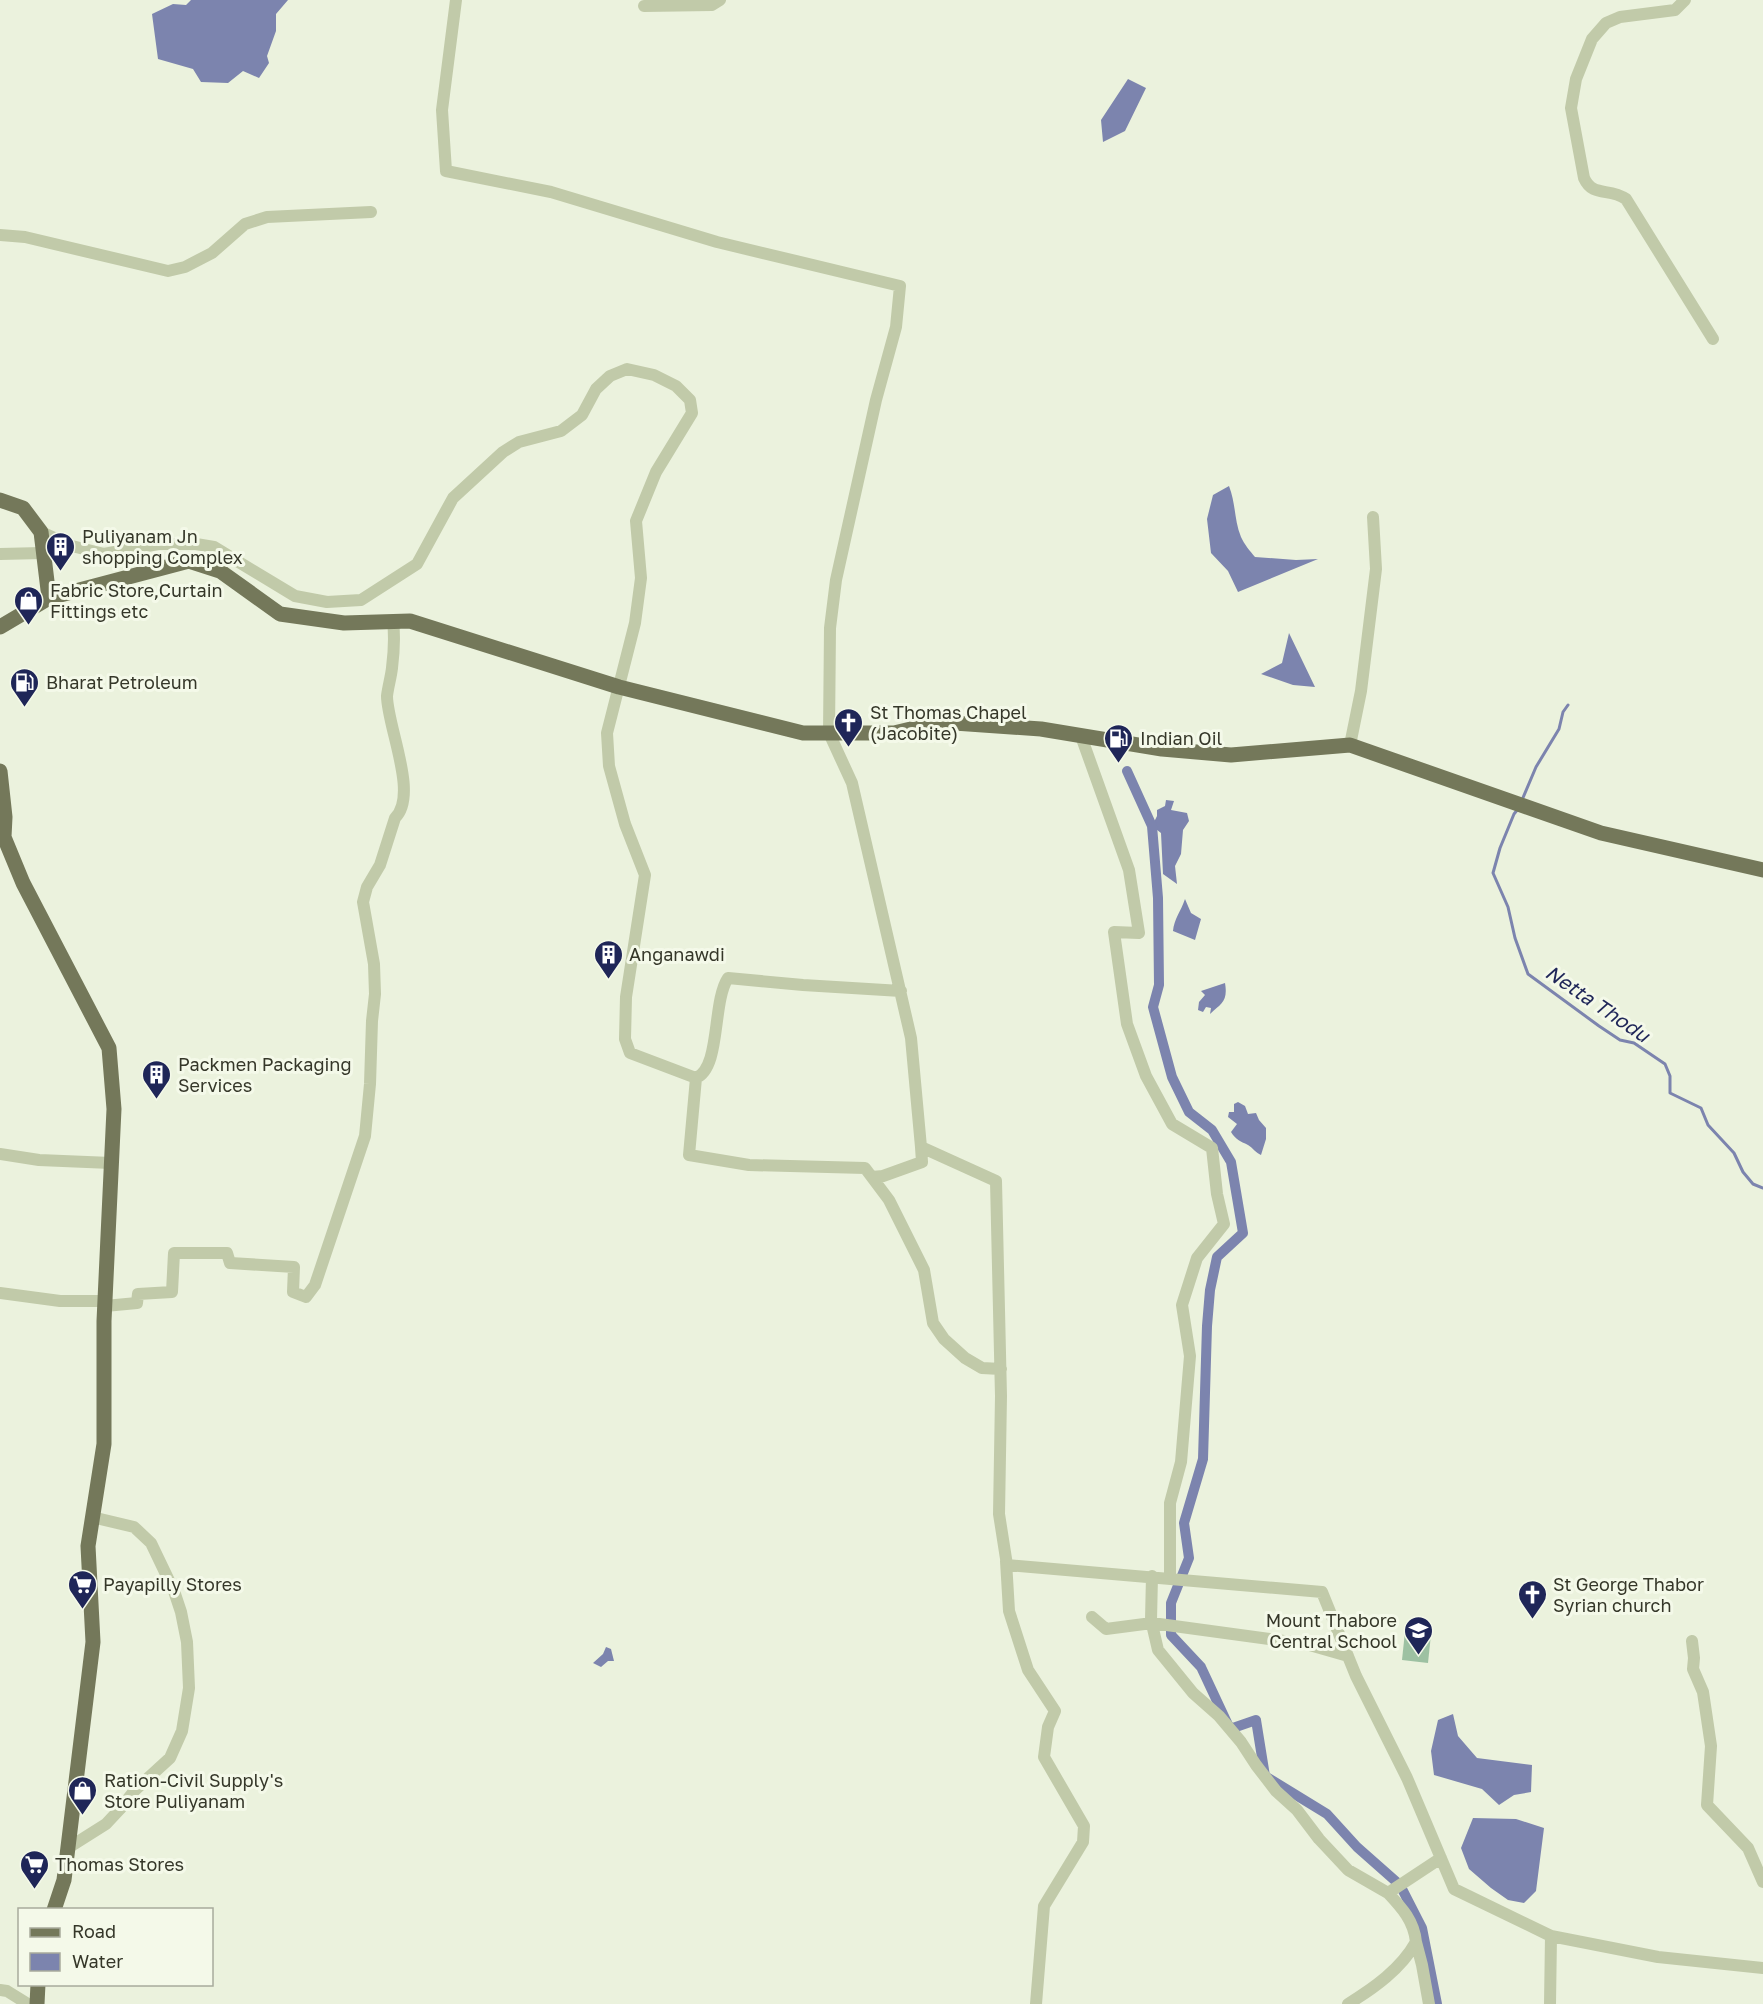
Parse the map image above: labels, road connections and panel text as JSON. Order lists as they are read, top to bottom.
{
  "water": ["Netta Thodu"],
  "places": {
    "building": ["Puliyanam Jn shopping Complex", "Anganawdi", "Packmen Packaging Services"],
    "shop": ["Fabric Store,Curtain Fittings etc", "Ration-Civil Supply's Store Puliyanam"],
    "fuel station": ["Bharat Petroleum", "Indian Oil"],
    "church": ["St Thomas Chapel (Jacobite)", "St George Thabor Syrian church"],
    "supermarket": ["Payapilly Stores", "Thomas Stores"],
    "school or university": ["Mount Thabore Central School"]
  },
  "legend": ["Road", "Water"]
}
